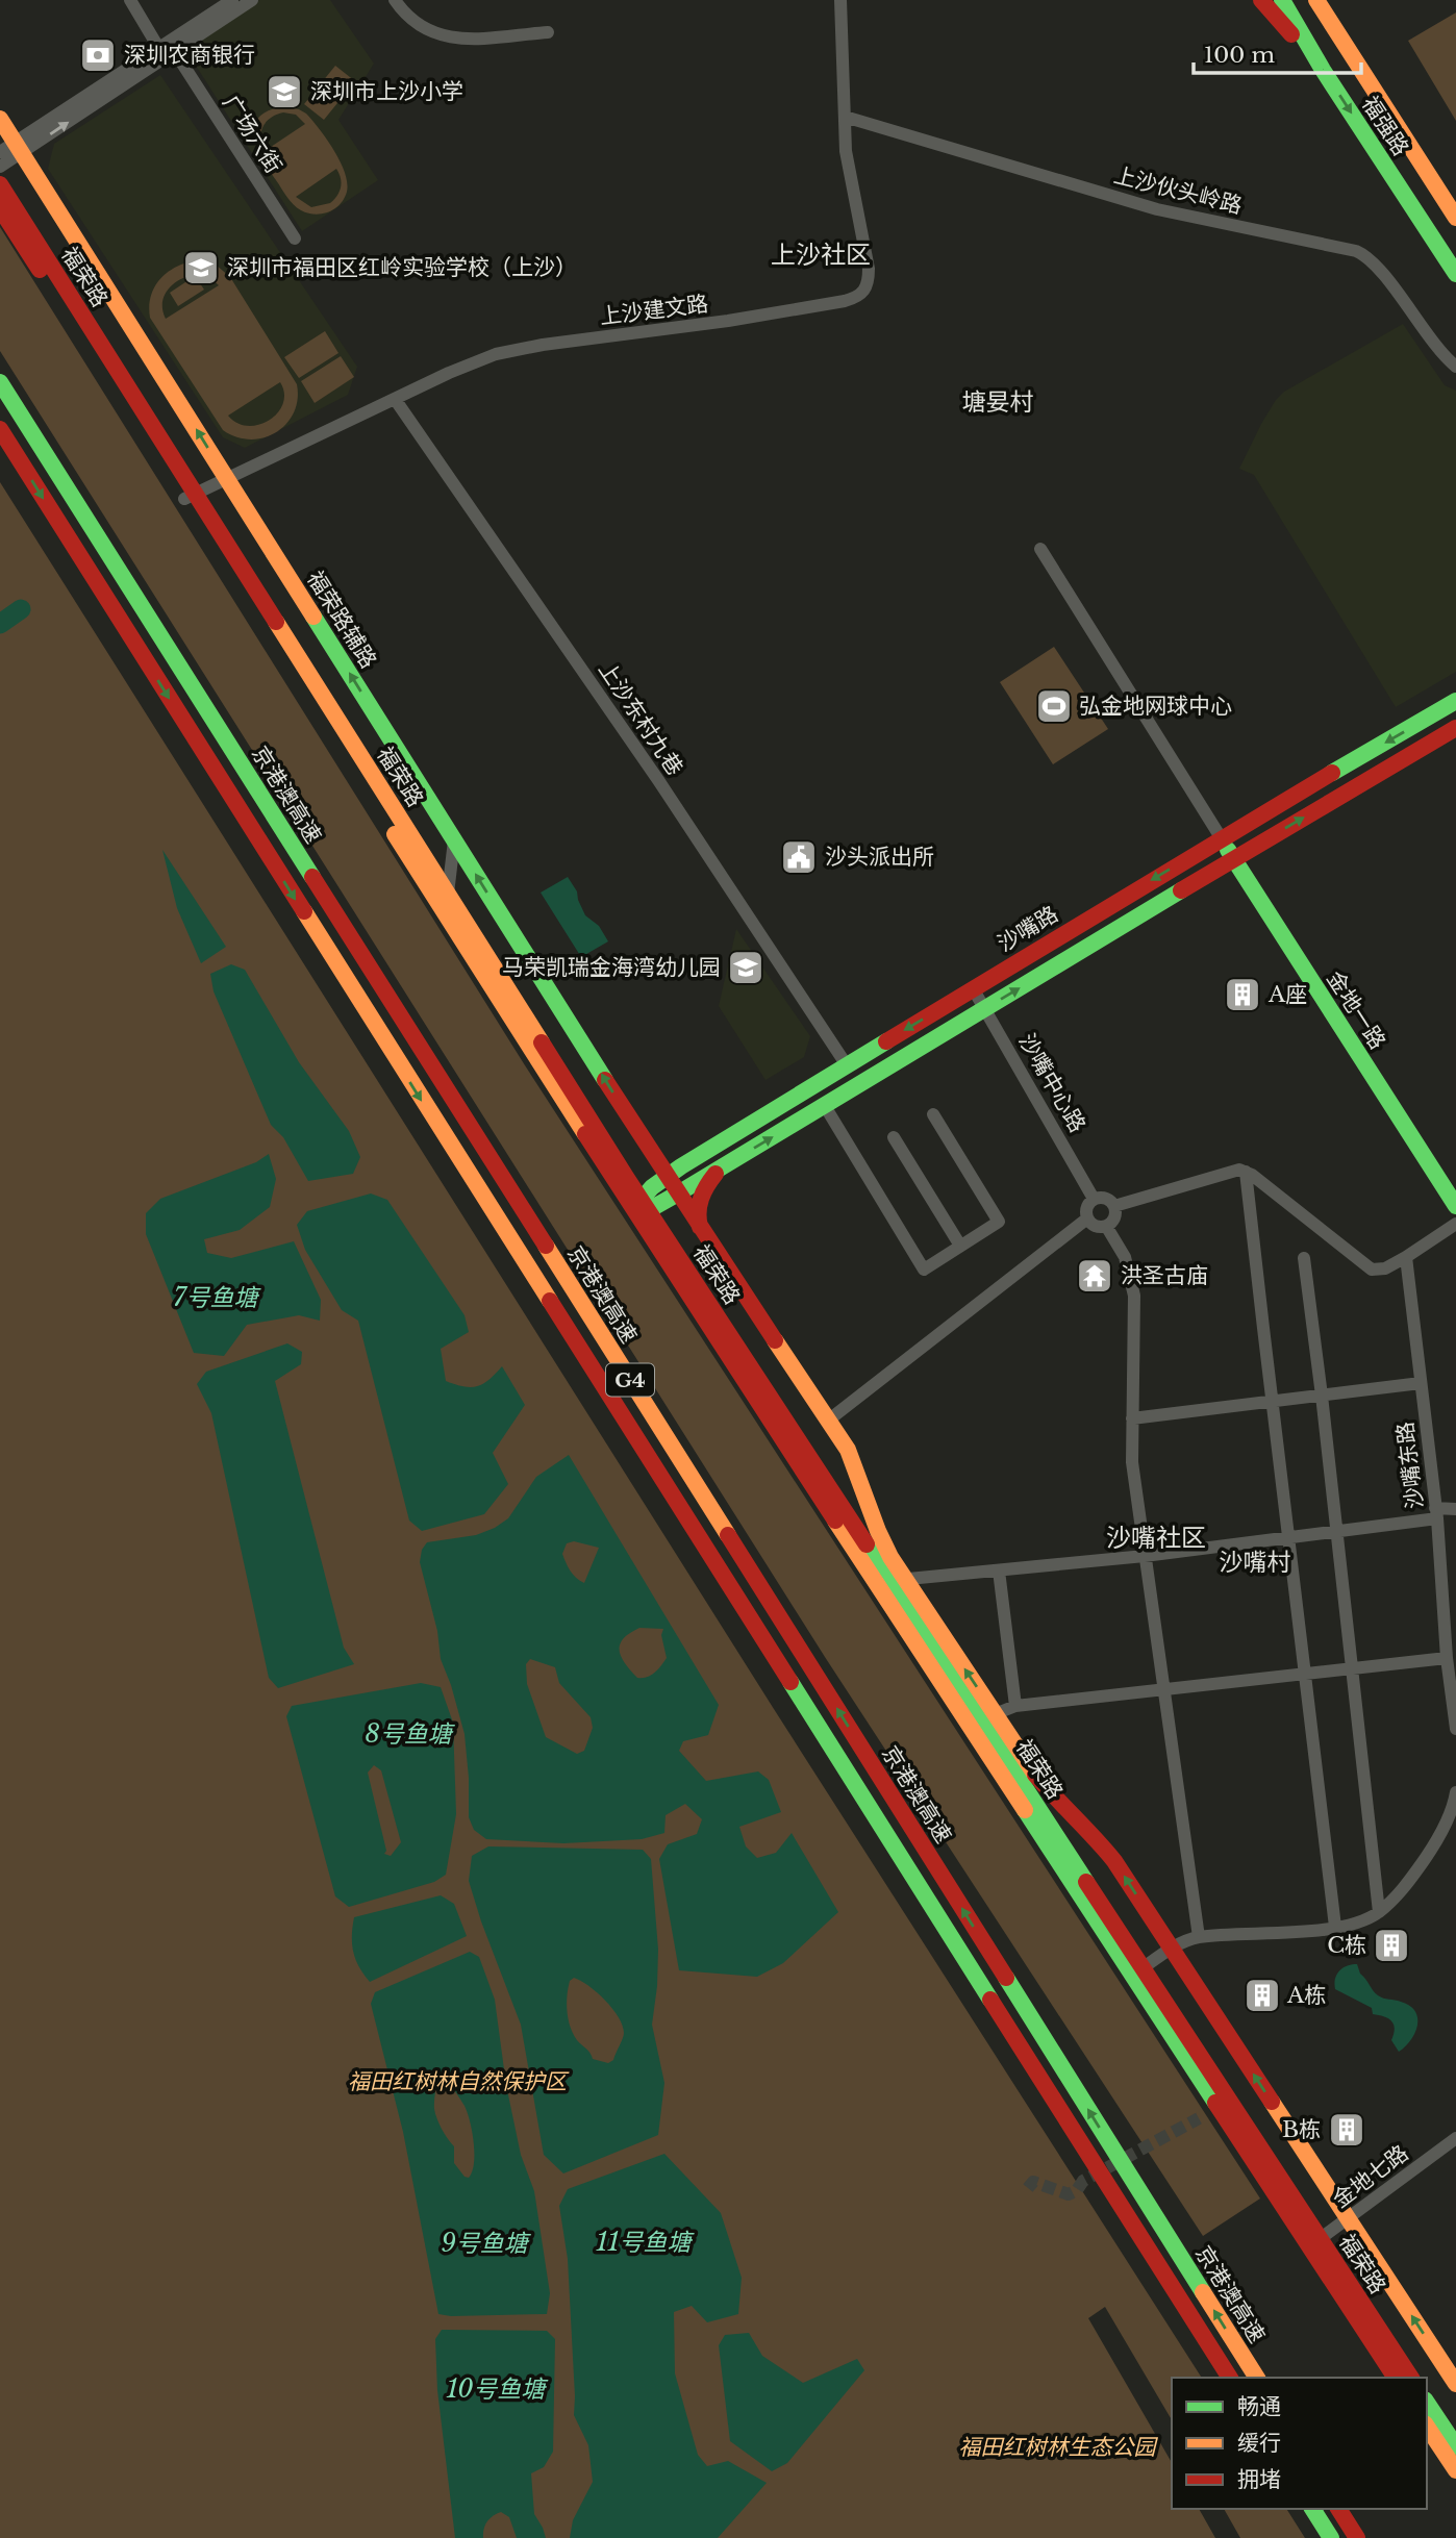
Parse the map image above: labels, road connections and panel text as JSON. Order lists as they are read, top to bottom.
{
  "streets": {
    "main road": [
      "福强路",
      "福荣路",
      "福荣路辅路",
      "京港澳高速",
      "沙嘴路",
      "金地一路",
      "G4"
    ],
    "street": [
      "广场六街",
      "上沙伙头岭路",
      "上沙建文路",
      "上沙东村九巷",
      "沙嘴中心路",
      "沙嘴东路",
      "金地七路"
    ]
  },
  "crossings": [
    ["上沙伙头岭路", "上沙建文路"],
    ["福荣路", "上沙建文路"],
    ["福荣路", "福荣路辅路"],
    ["福荣路", "沙嘴路"],
    ["福荣路", "金地七路"],
    ["上沙建文路", "福荣路辅路"],
    ["上沙建文路", "上沙东村九巷"],
    ["福荣路辅路", "沙嘴路"],
    ["上沙东村九巷", "沙嘴路"],
    ["沙嘴路", "金地一路"],
    ["沙嘴路", "沙嘴中心路"]
  ],
  "one_way": ["福荣路辅路"],
  "districts": [
    "上沙社区",
    "塘妟村",
    "沙嘴社区",
    "沙嘴村"
  ],
  "water": [
    "7号鱼塘",
    "8号鱼塘",
    "11号鱼塘",
    "9号鱼塘",
    "10号鱼塘"
  ],
  "parks": ["福田红树林自然保护区", "福田红树林生态公园"],
  "places": {
    "bank": ["深圳农商银行"],
    "school or university": ["深圳市上沙小学", "深圳市福田区红岭实验学校（上沙）", "马荣凯瑞金海湾幼儿园"],
    "sports": ["弘金地网球中心"],
    "public building": ["沙头派出所"],
    "building": [
      "A座",
      "C栋",
      "A栋",
      "B栋"
    ],
    "temple": ["洪圣古庙"]
  },
  "legend": ["畅通", "缓行", "拥堵"],
  "scale_bar": "100 m"
}
